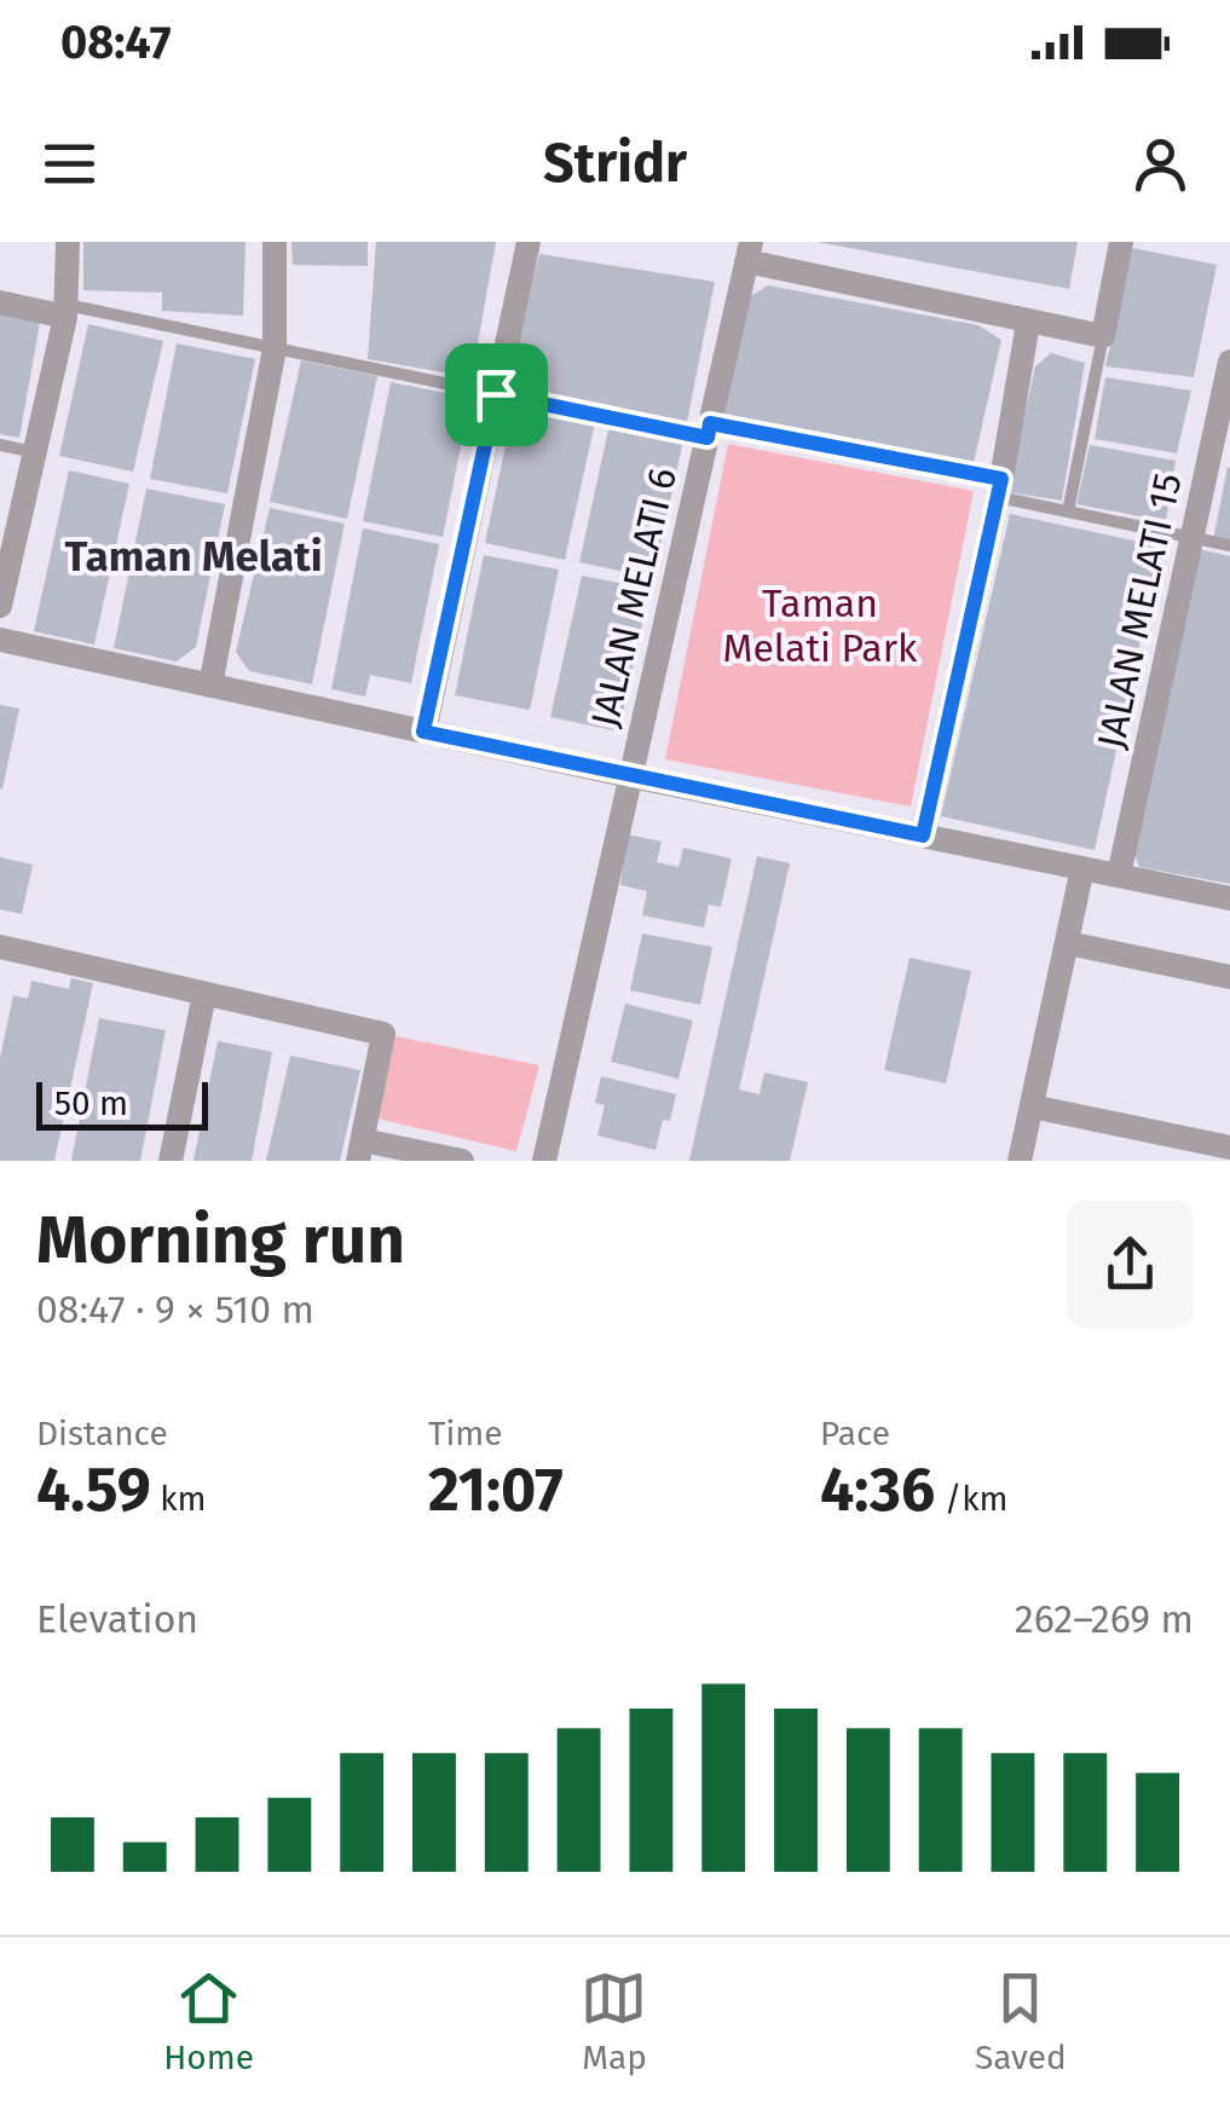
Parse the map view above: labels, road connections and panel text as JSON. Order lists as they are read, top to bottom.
{
  "streets": {
    "street": ["JALAN MELATI 6", "JALAN MELATI 15"]
  },
  "districts": ["Taman Melati"],
  "parks": ["Taman Melati Park"],
  "scale_bar": "50 m",
  "page": {
    "status": "08:47",
    "header": "Stridr",
    "scale": "50 m",
    "heading": ["Morning run", "08:47 · 9 × 510 m"],
    "stats": [
      ["Distance", "4.59 km"],
      ["Time", "21:07"],
      ["Pace", "4:36 /km"]
    ],
    "chart": ["Elevation", "262–269 m"],
    "tabs": ["Home", "Map", "Saved"]
  }
}
